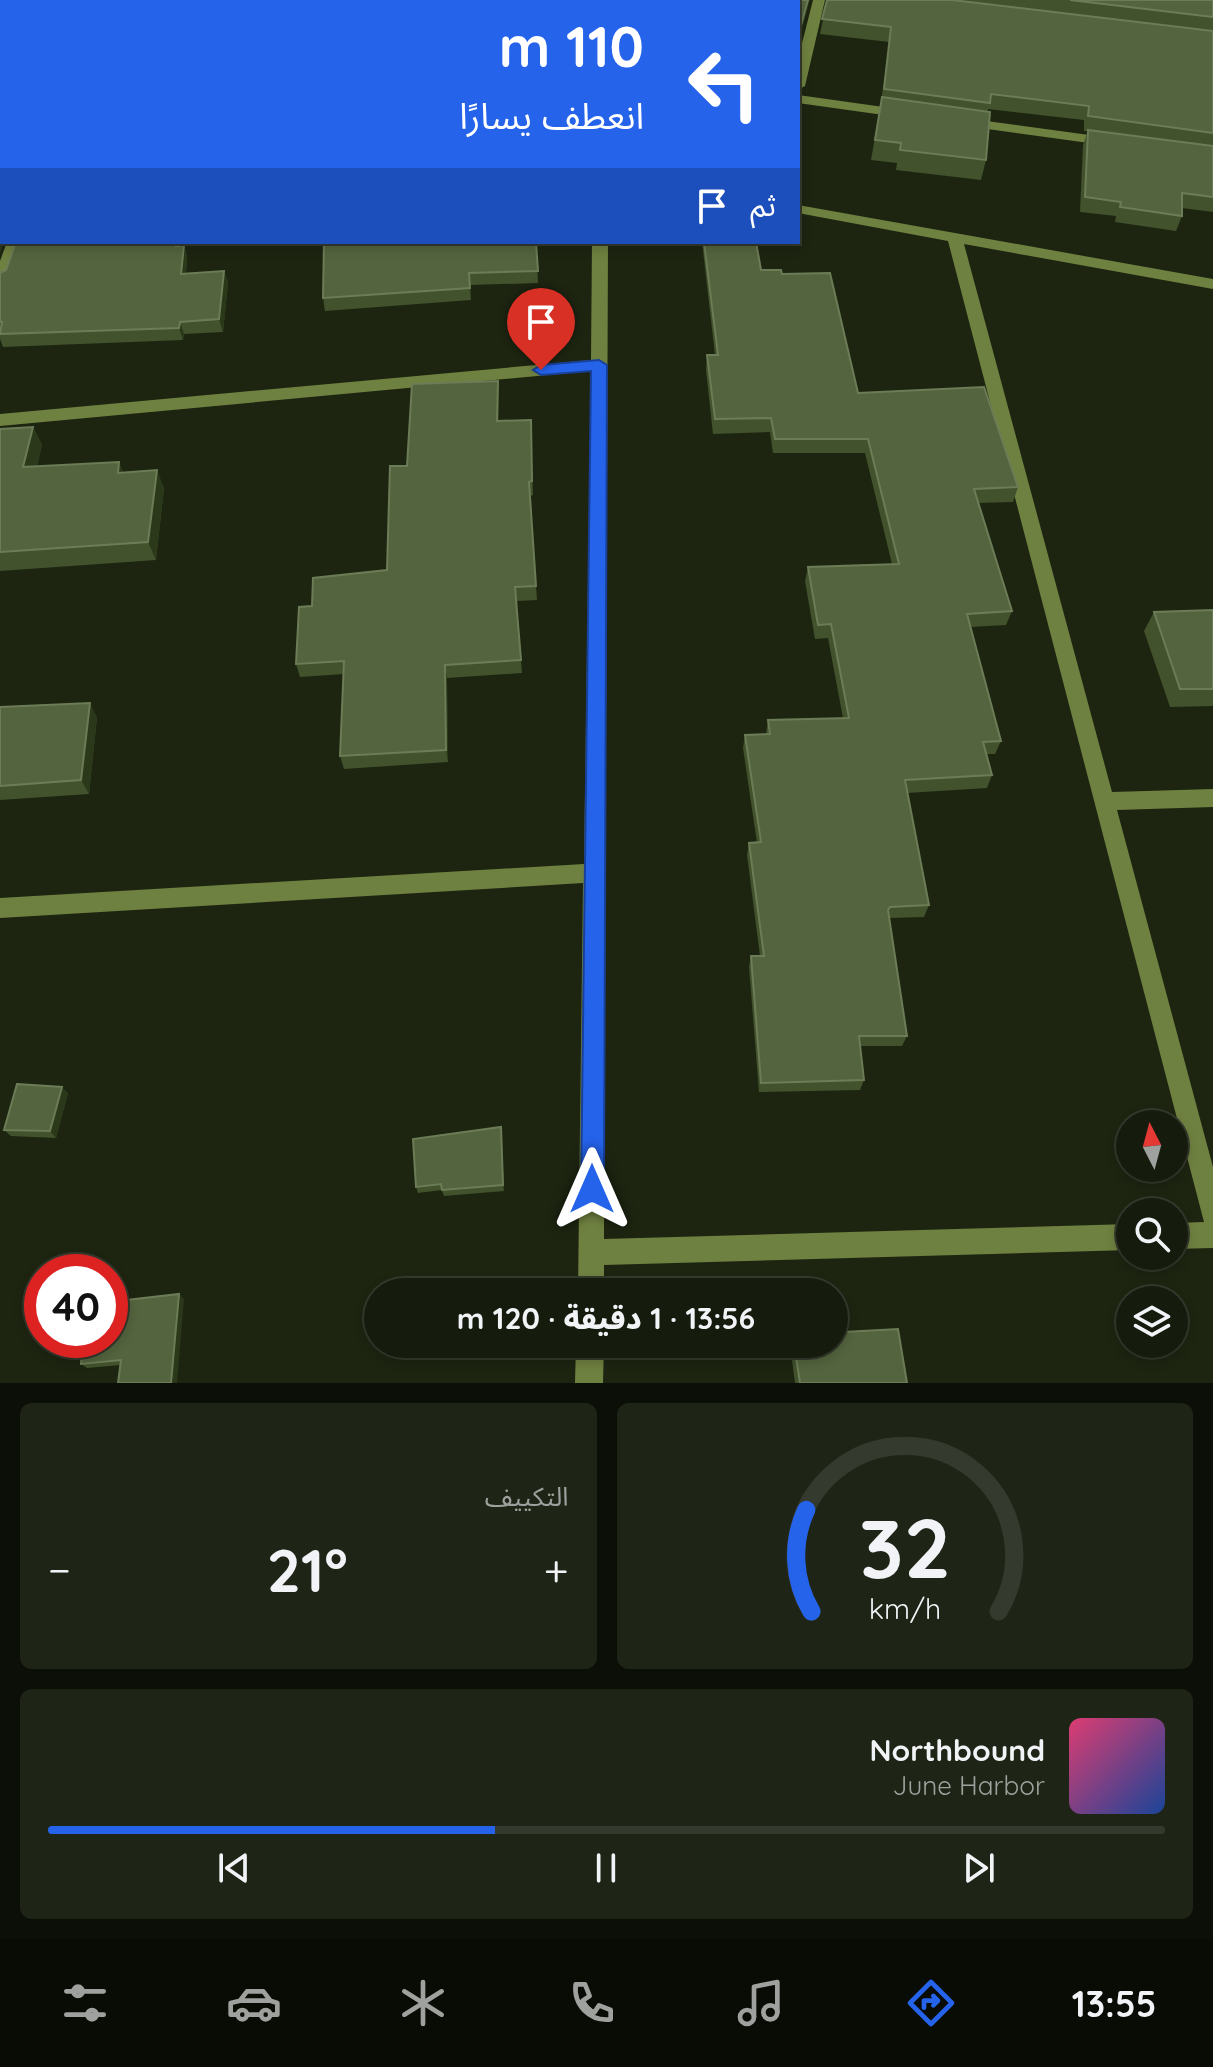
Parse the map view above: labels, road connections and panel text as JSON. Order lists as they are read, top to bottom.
{
  "north": "top",
  "page": {
    "turn": ["110 m", "انعطف يسارًا"],
    "then": "ثم",
    "limit": "40",
    "trip": "13:56 · 1 دقيقة · 120 m",
    "tile": "التكييف",
    "heat": ["−", "21°", "+"],
    "song": ["Northbound", "June Harbor"],
    "tabs": "13:55",
    "gauge": ["32", "km/h"]
  }
}
